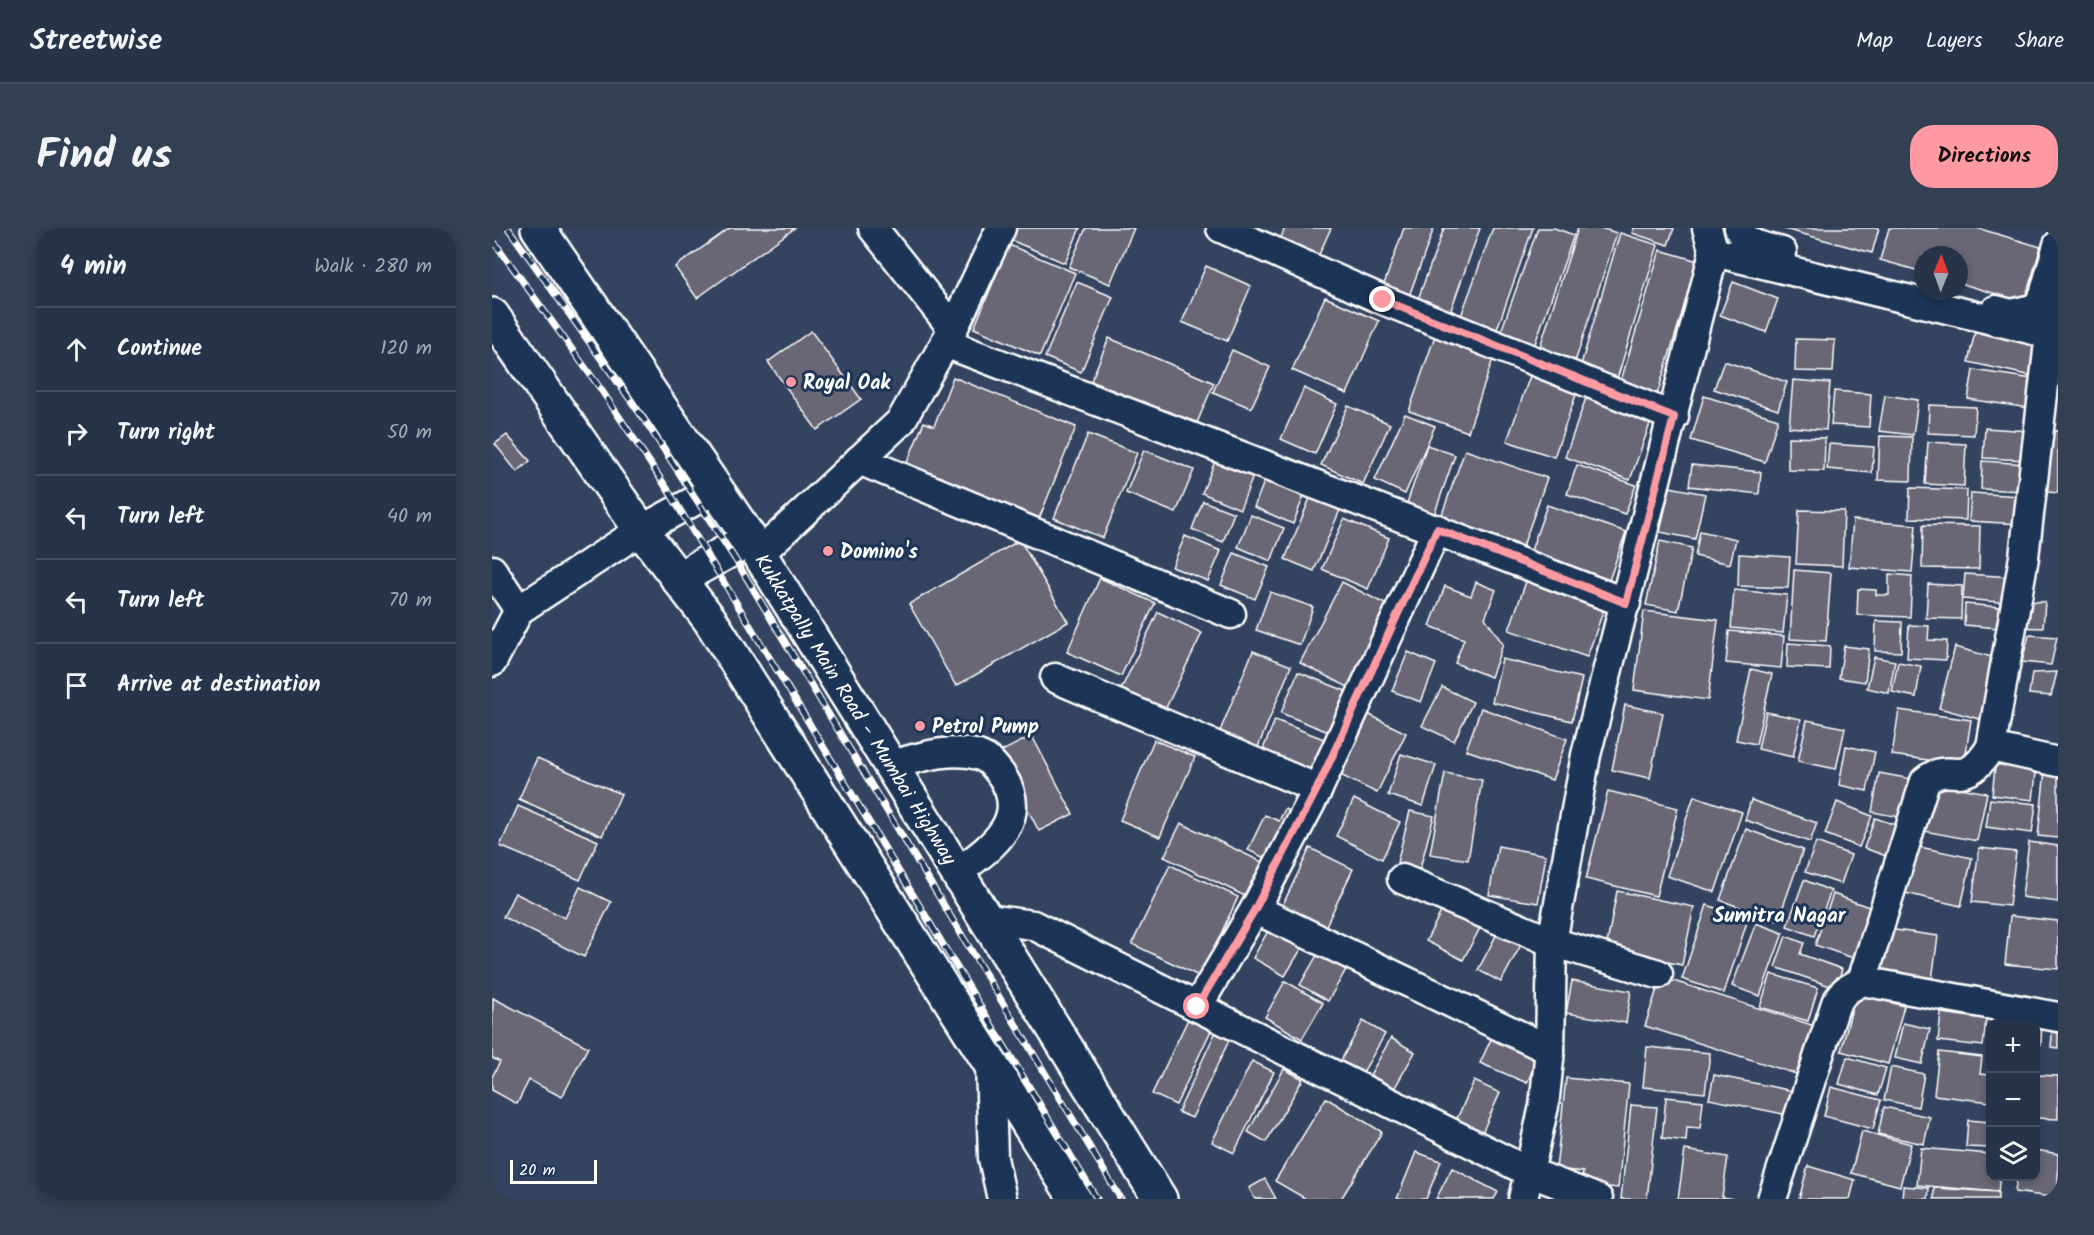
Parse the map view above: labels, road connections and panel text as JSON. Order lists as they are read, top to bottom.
{
  "streets": {
    "highway": ["Kukkatpally Main Road - Mumbai Highway"]
  },
  "districts": ["Sumitra Nagar"],
  "places": ["Royal Oak", "Domino's", "Petrol Pump"],
  "scale_bar": "20 m",
  "north": "top",
  "page": {
    "header": "Streetwise",
    "nav": ["Map", "Layers", "Share"],
    "title": "Find us",
    "buttons": "Directions",
    "heading": ["4 min", "Walk · 280 m"],
    "list": [
      ["Continue", "120 m"],
      ["Turn right", "50 m"],
      ["Turn left", "40 m"],
      ["Turn left", "70 m"],
      "Arrive at destination"
    ],
    "map_buttons": ["+", "−"],
    "scale": "20 m"
  }
}
